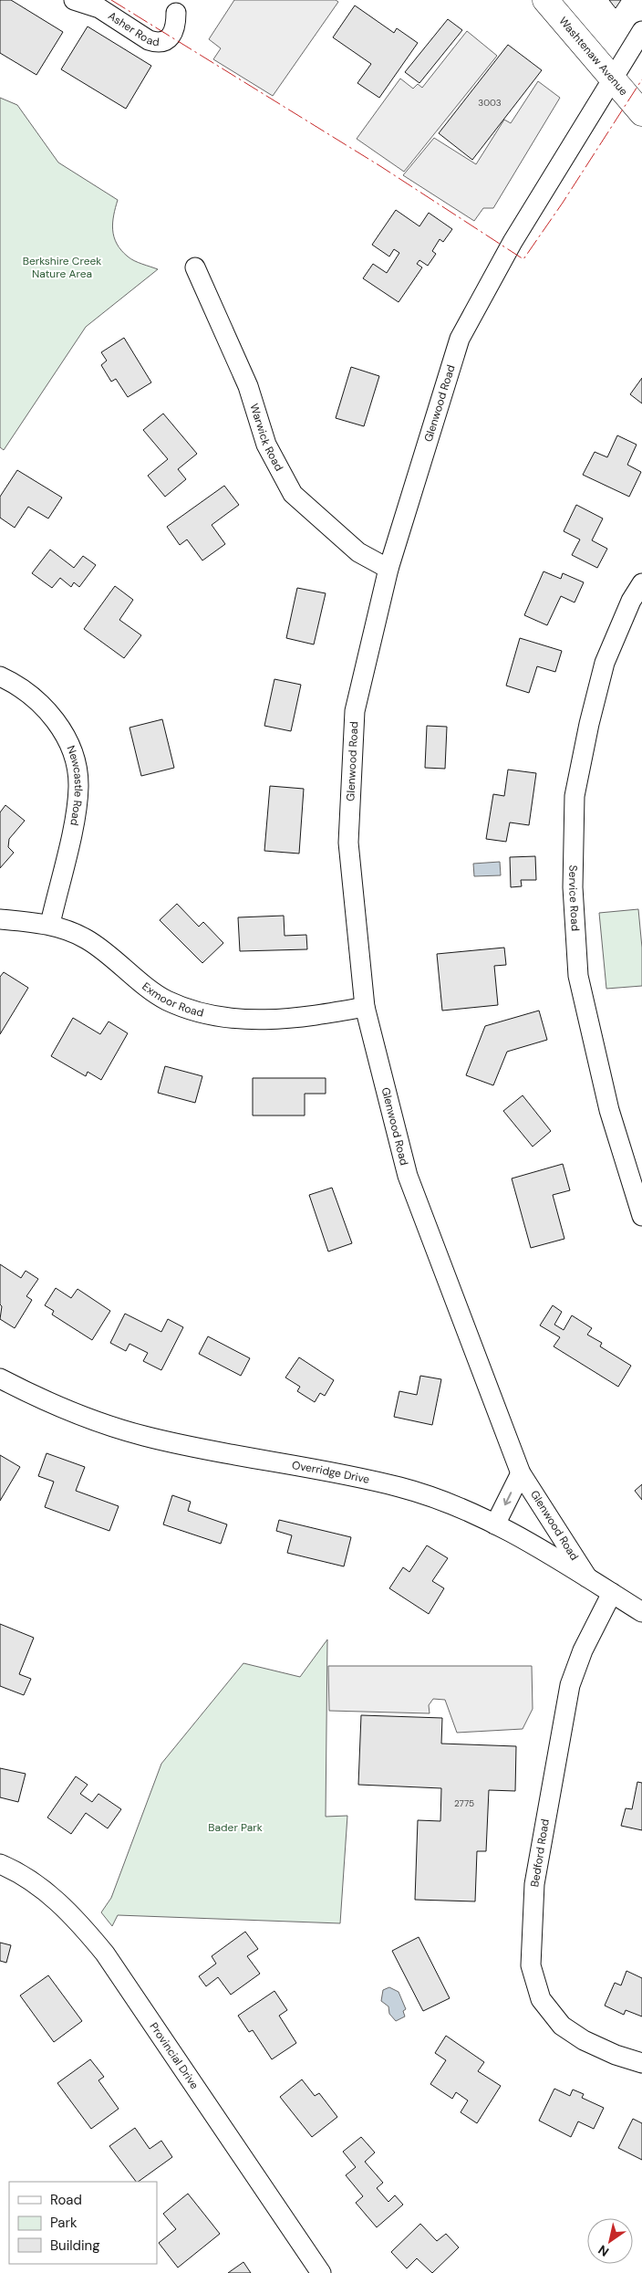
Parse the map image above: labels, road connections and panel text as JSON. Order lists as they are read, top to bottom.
{
  "streets": {
    "main road": ["Washtenaw Avenue"],
    "street": [
      "Asher Road",
      "Glenwood Road",
      "Warwick Road",
      "Newcastle Road",
      "Service Road",
      "Exmoor Road",
      "Overridge Drive",
      "Bedford Road",
      "Provincial Drive"
    ]
  },
  "crossings": [
    ["Washtenaw Avenue", "Glenwood Road"],
    ["Glenwood Road", "Warwick Road"],
    ["Glenwood Road", "Exmoor Road"],
    ["Glenwood Road", "Overridge Drive"],
    ["Newcastle Road", "Exmoor Road"],
    ["Overridge Drive", "Bedford Road"]
  ],
  "parks": ["Berkshire Creek Nature Area", "Bader Park"],
  "house_numbers": ["3003", "2775"],
  "legend": ["Road", "Park", "Building"],
  "north": "bottom left"
}
